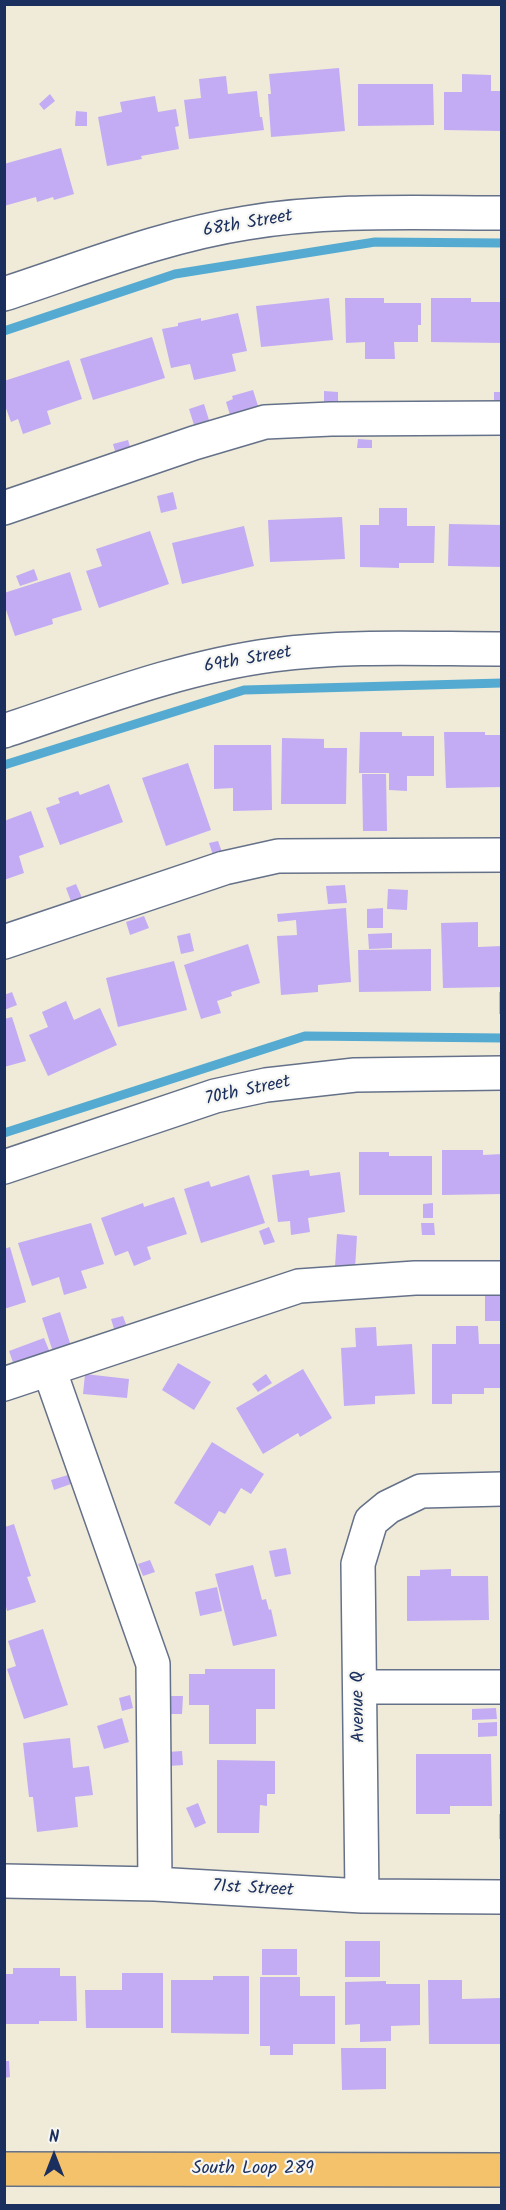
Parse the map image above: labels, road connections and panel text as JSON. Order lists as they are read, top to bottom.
{
  "streets": {
    "main road": ["South Loop 289"],
    "street": [
      "68th Street",
      "69th Street",
      "70th Street",
      "Avenue Q",
      "71st Street"
    ]
  },
  "crossings": [
    ["Avenue Q", "71st Street"]
  ],
  "north": "top"
}
